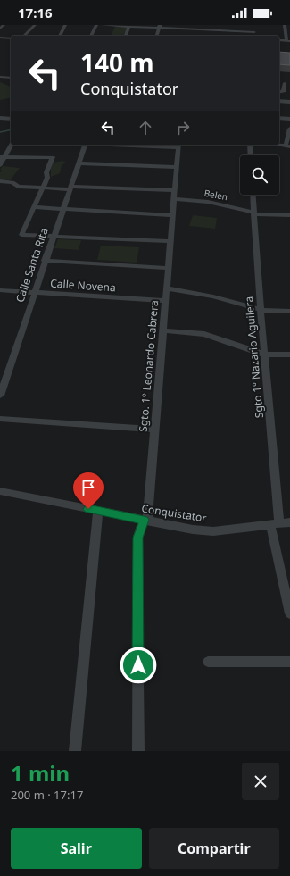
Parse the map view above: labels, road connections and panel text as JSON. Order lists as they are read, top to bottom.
{
  "streets": {
    "street": [
      "Belen",
      "Calle Santa Rita",
      "Calle Novena",
      "Sgto 1º Nazario Aguilera",
      "Sgto. 1º Leonardo Cabrera",
      "Conquistator"
    ]
  },
  "crossings": [
    ["Belen", "Sgto 1º Nazario Aguilera"],
    ["Belen", "Sgto. 1º Leonardo Cabrera"],
    ["Calle Santa Rita", "Calle Novena"],
    ["Calle Novena", "Sgto. 1º Leonardo Cabrera"],
    ["Sgto 1º Nazario Aguilera", "Conquistator"],
    ["Sgto. 1º Leonardo Cabrera", "Conquistator"]
  ],
  "page": {
    "status": "17:16",
    "turn": ["140 m", "Conquistator"],
    "heading": ["1 min", "200 m · 17:17"],
    "buttons": ["Salir", "Compartir"]
  }
}
